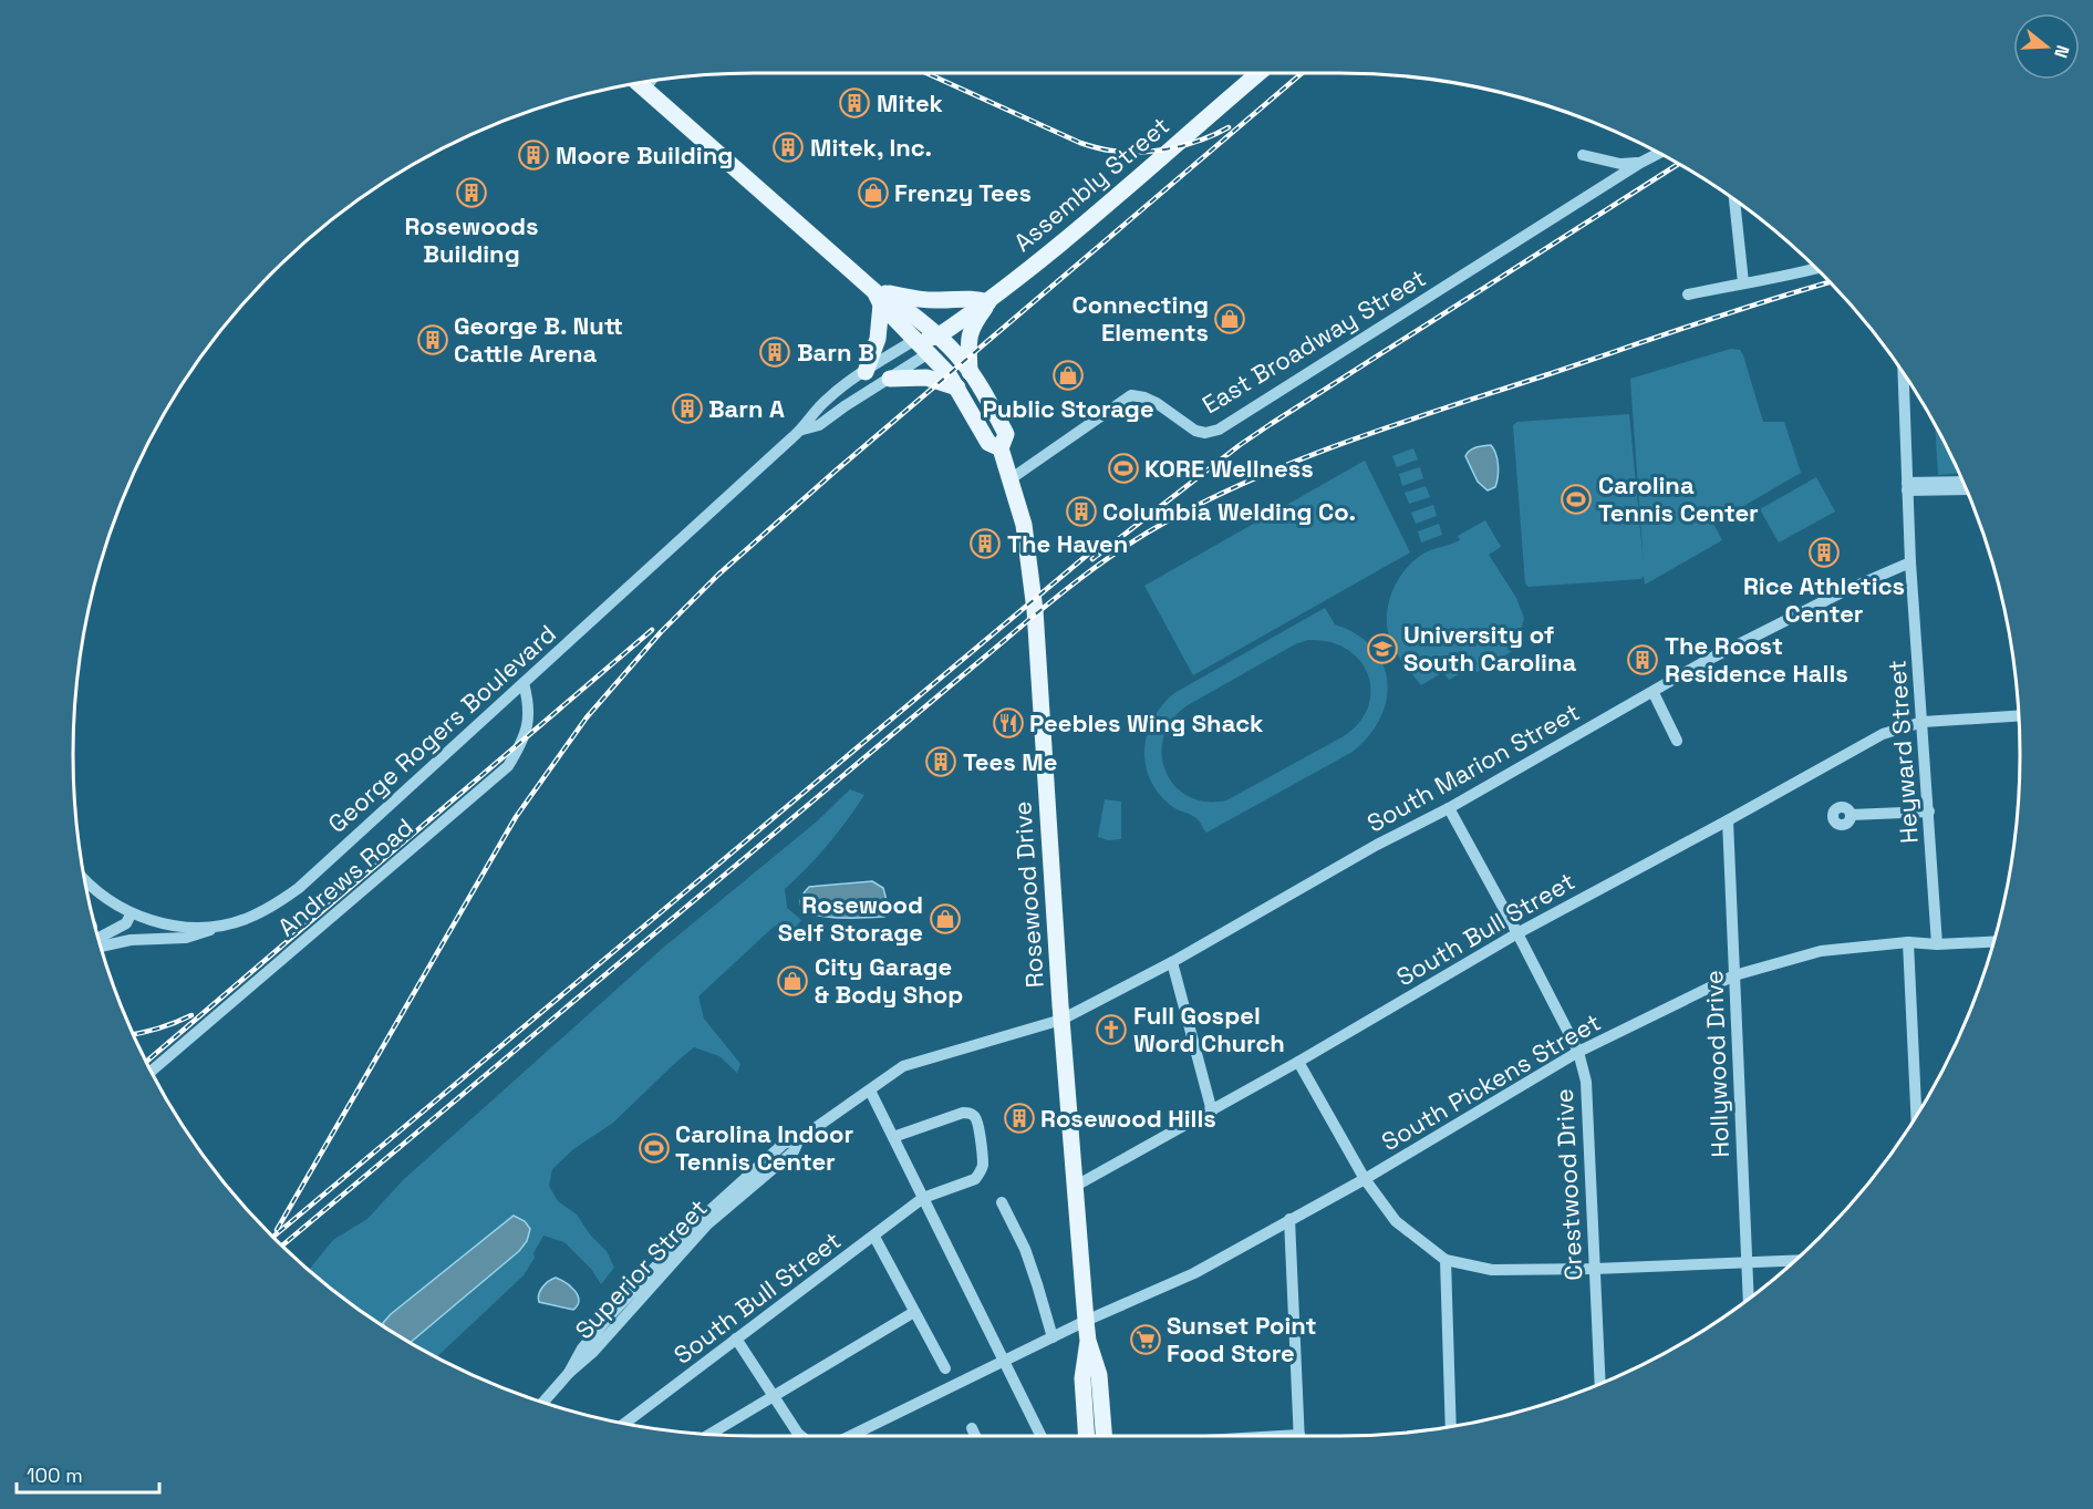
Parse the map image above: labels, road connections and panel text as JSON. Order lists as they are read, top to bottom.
{
  "streets": {
    "main road": ["Assembly Street", "Rosewood Drive"],
    "street": [
      "East Broadway Street",
      "George Rogers Boulevard",
      "Heyward Street",
      "South Marion Street",
      "Andrews Road",
      "South Bull Street",
      "Hollywood Drive",
      "South Pickens Street",
      "Crestwood Drive",
      "Superior Street"
    ]
  },
  "crossings": [
    ["Assembly Street", "George Rogers Boulevard"],
    ["Assembly Street", "Rosewood Drive"],
    ["East Broadway Street", "Rosewood Drive"],
    ["George Rogers Boulevard", "Andrews Road"],
    ["George Rogers Boulevard", "Rosewood Drive"],
    ["Heyward Street", "South Marion Street"],
    ["Heyward Street", "South Bull Street"],
    ["Heyward Street", "South Pickens Street"],
    ["South Marion Street", "Rosewood Drive"],
    ["South Marion Street", "Crestwood Drive"],
    ["South Marion Street", "Superior Street"],
    ["Rosewood Drive", "South Bull Street"],
    ["Rosewood Drive", "South Pickens Street"],
    ["Rosewood Drive", "Superior Street"],
    ["South Bull Street", "Hollywood Drive"],
    ["South Bull Street", "Crestwood Drive"],
    ["Hollywood Drive", "South Pickens Street"],
    ["South Pickens Street", "Crestwood Drive"]
  ],
  "places": {
    "building": [
      "Mitek",
      "Mitek, Inc.",
      "Moore Building",
      "Rosewoods Building",
      "George B. Nutt Cattle Arena",
      "Barn B",
      "Barn A",
      "Columbia Welding Co.",
      "The Haven",
      "Rice Athletics Center",
      "The Roost Residence Halls",
      "Tees Me",
      "Rosewood Hills"
    ],
    "shop": [
      "Frenzy Tees",
      "Connecting Elements",
      "Public Storage",
      "Rosewood Self Storage",
      "City Garage & Body Shop"
    ],
    "sports": ["KORE Wellness", "Carolina Tennis Center", "Carolina Indoor Tennis Center"],
    "school or university": ["University of South Carolina"],
    "restaurant": ["Peebles Wing Shack"],
    "church": ["Full Gospel Word Church"],
    "supermarket": ["Sunset Point Food Store"]
  },
  "scale_bar": "100 m",
  "north": "right"
}
